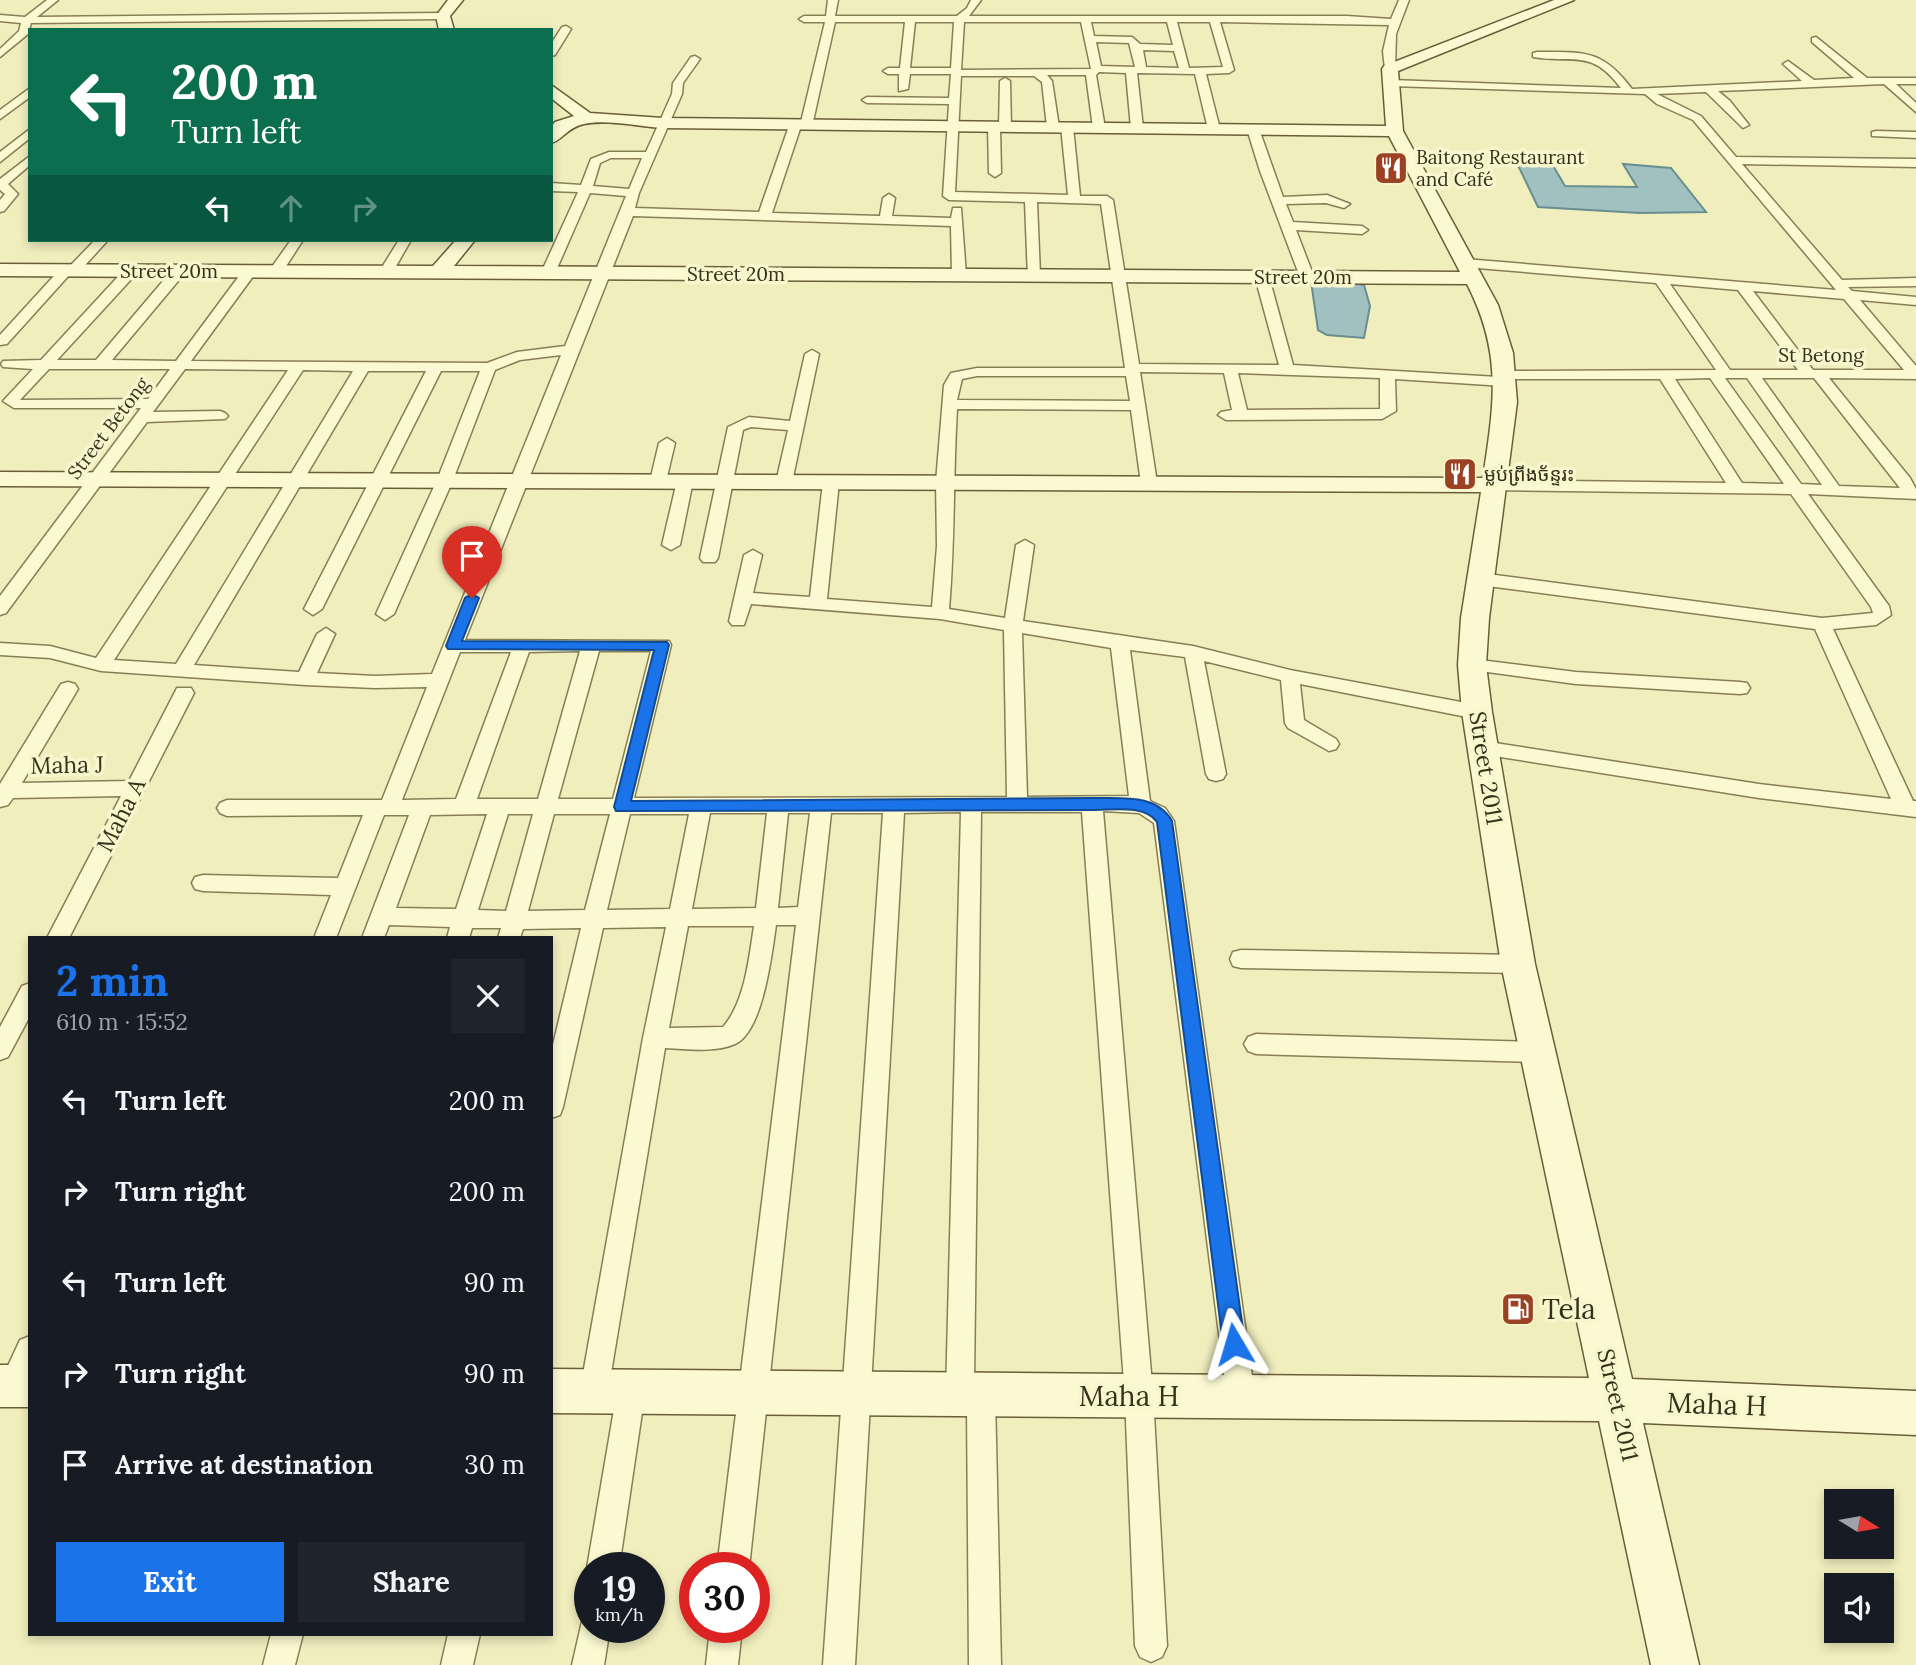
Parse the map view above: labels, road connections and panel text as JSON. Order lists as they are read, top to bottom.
{
  "streets": {
    "street": [
      "Street 20m",
      "St Betong",
      "Street Betong",
      "Maha J",
      "Street 2011",
      "Maha A",
      "Maha H"
    ]
  },
  "crossings": [
    ["Street 20m", "Street Betong"],
    ["Street 20m", "Street 2011"],
    ["St Betong", "Street 2011"],
    ["Maha J", "Maha A"],
    ["Street 2011", "Maha H"]
  ],
  "places": {
    "restaurant": ["Baitong Restaurant and Café", "ម្លប់ព្រីងច័ន្ទរះ"],
    "fuel station": ["Tela"]
  },
  "north": "right",
  "page": {
    "turn": ["200 m", "Turn left"],
    "heading": ["2 min", "610 m · 15:52"],
    "list": [
      {
        "name": "Turn left",
        "value": "200 m"
      },
      {
        "name": "Turn right",
        "value": "200 m"
      },
      {
        "name": "Turn left",
        "value": "90 m"
      },
      {
        "name": "Turn right",
        "value": "90 m"
      },
      {
        "name": "Arrive at destination",
        "value": "30 m"
      }
    ],
    "buttons": ["Exit", "Share"],
    "speed": "19 km/h",
    "limit": "30"
  }
}
